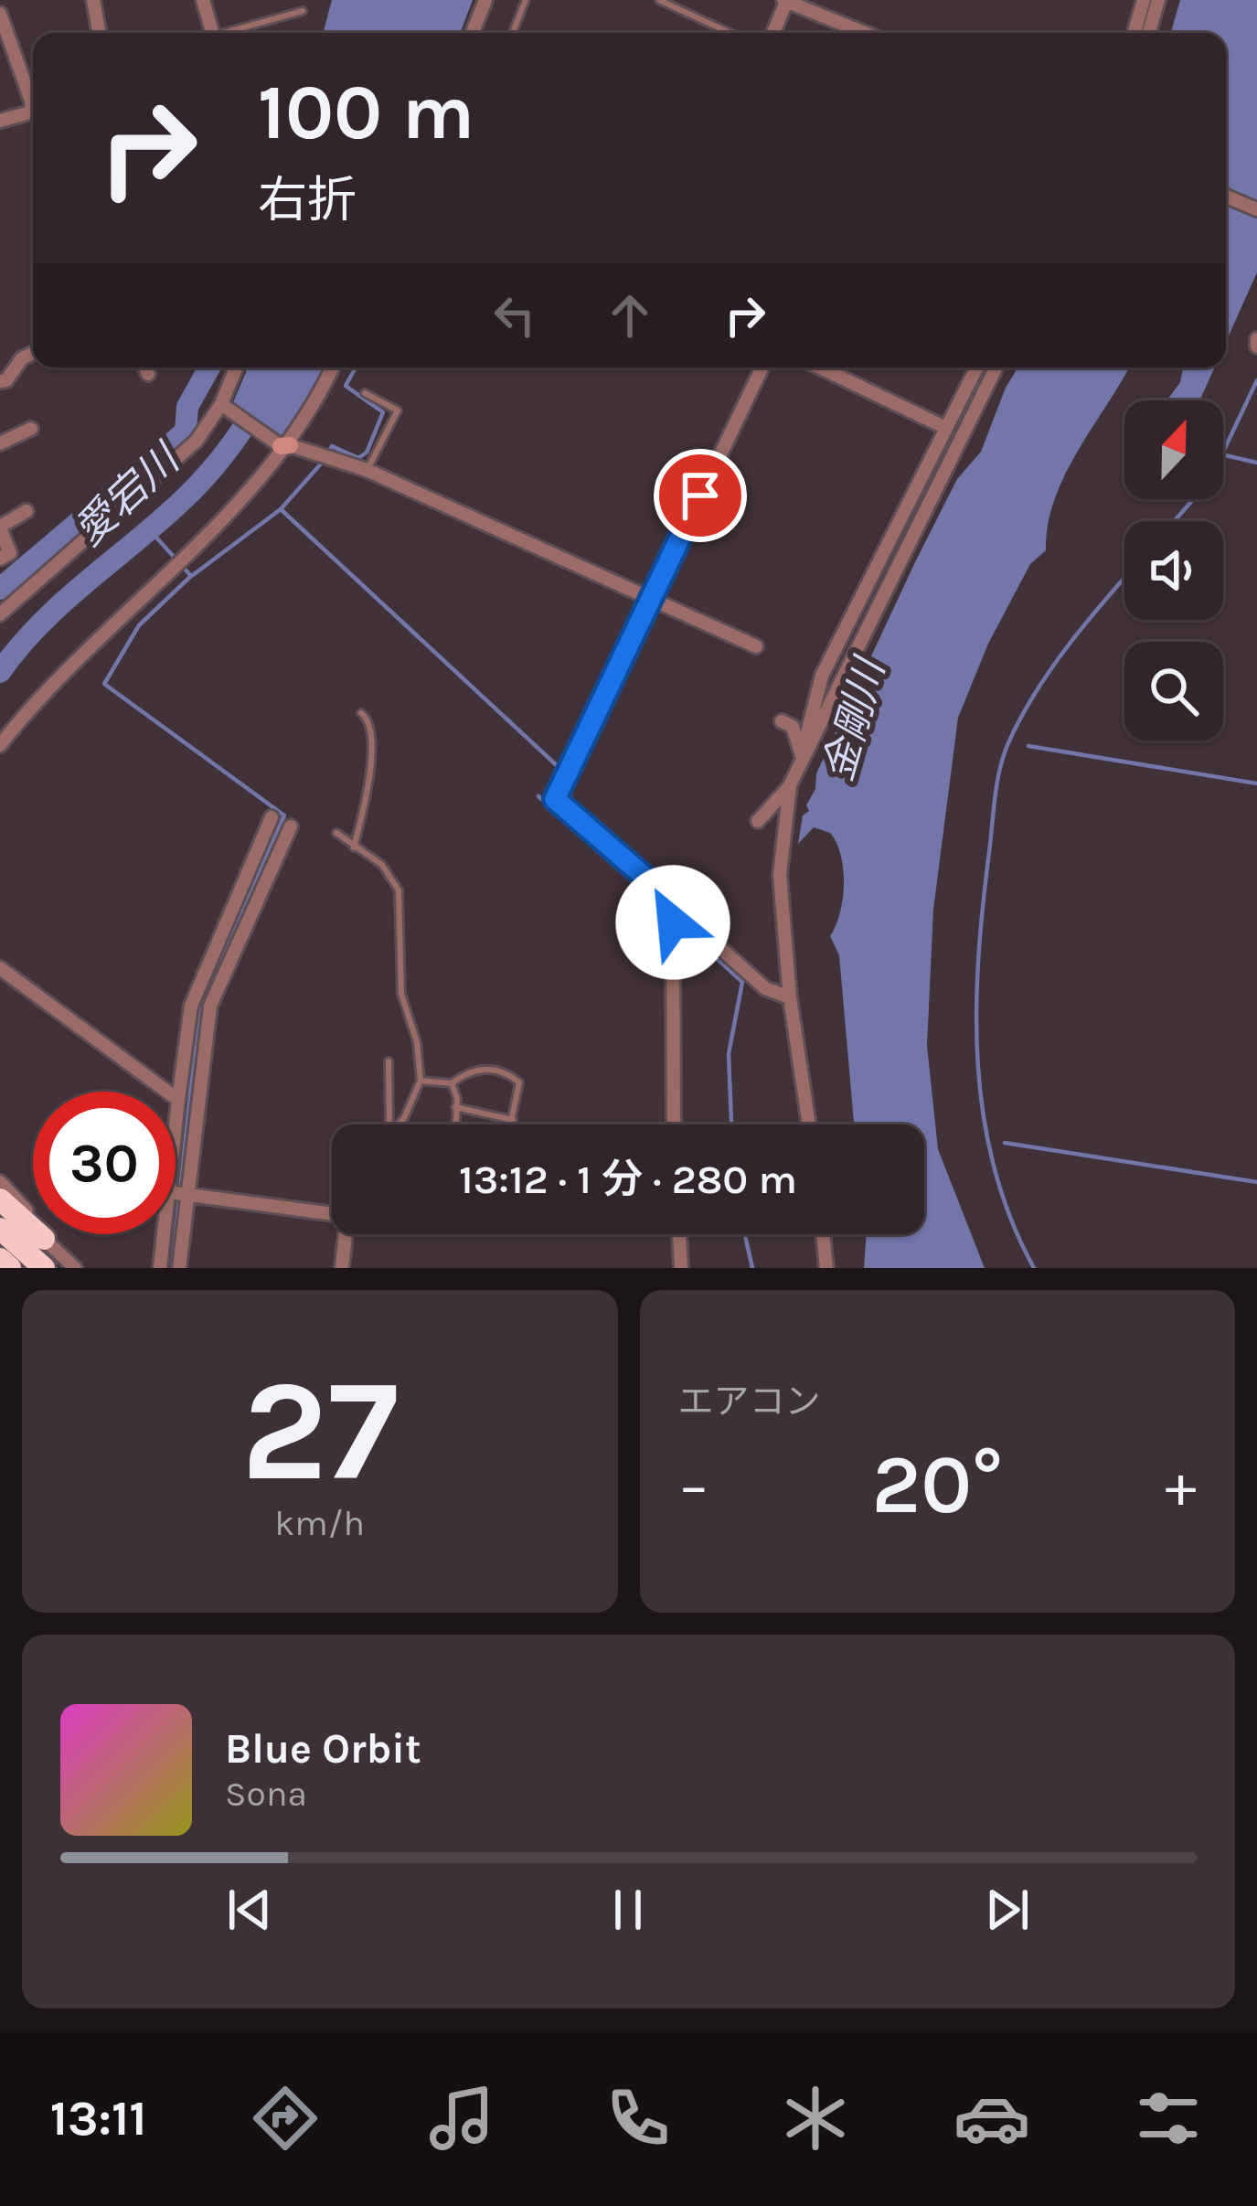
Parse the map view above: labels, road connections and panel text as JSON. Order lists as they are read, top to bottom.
{
  "water": ["愛宕川", "金剛川"],
  "north": "top",
  "page": {
    "turn": ["100 m", "右折"],
    "limit": "30",
    "trip": "13:12 · 1 分 · 280 m",
    "tile": [
      ["27", "km/h"],
      "エアコン"
    ],
    "heat": ["−", "20°", "+"],
    "song": ["Blue Orbit", "Sona"],
    "tabs": "13:11"
  }
}
